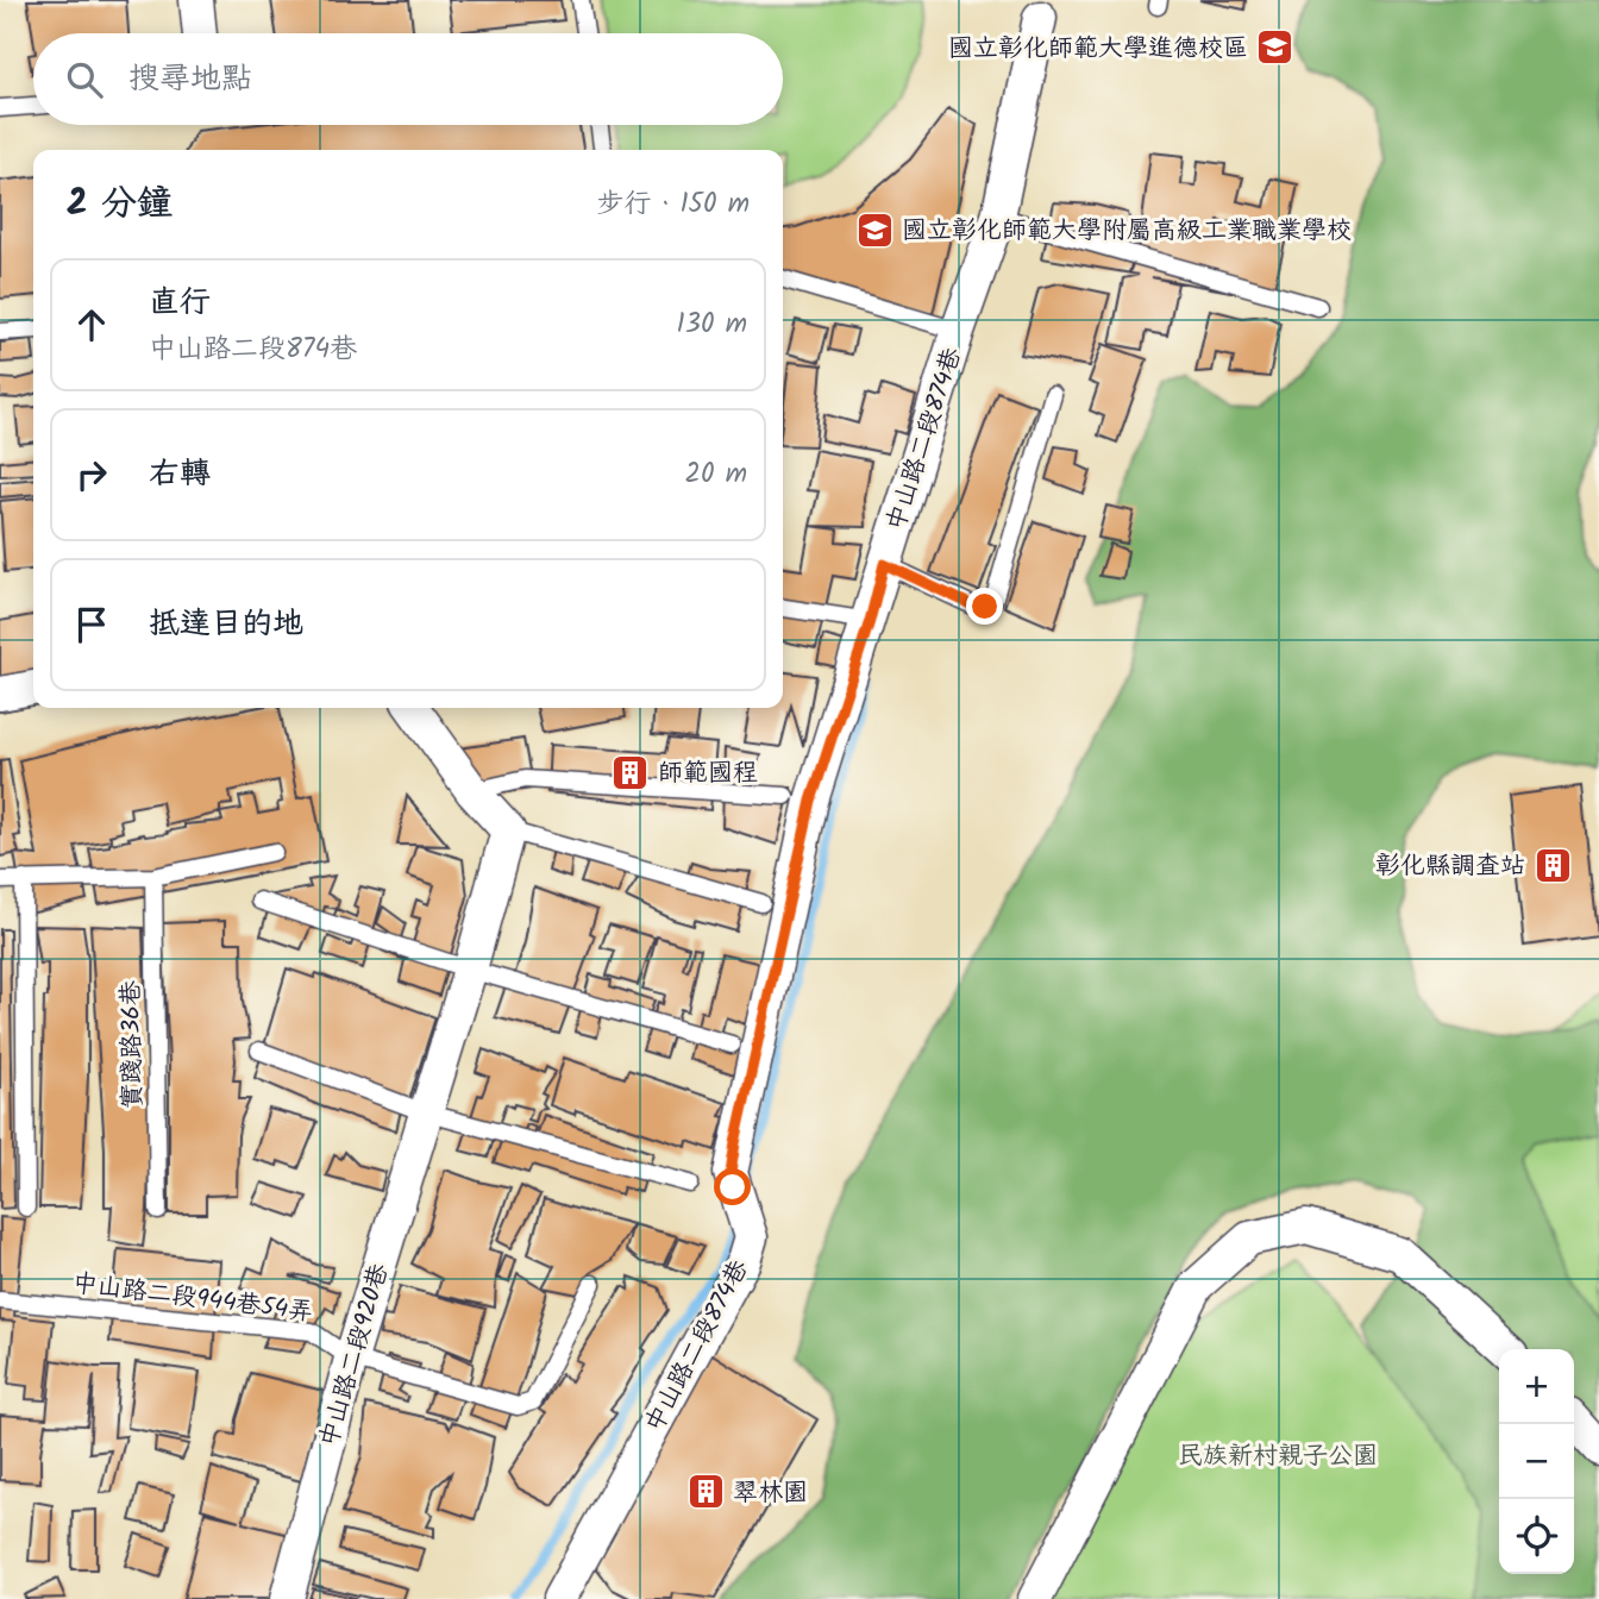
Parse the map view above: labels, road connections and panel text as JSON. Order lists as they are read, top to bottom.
{
  "streets": {
    "street": ["中山路二段874巷", "中山路二段920巷"],
    "lane": ["實踐路36巷", "中山路二段944巷54弄"]
  },
  "crossings": [
    ["中山路二段944巷54弄", "中山路二段920巷"]
  ],
  "parks": ["民族新村親子公園"],
  "places": {
    "school or university": ["國立彰化師範大學進德校區", "國立彰化師範大學附屬高級工業職業學校"],
    "building": ["師範國程", "彰化縣調查站", "翠林園"]
  },
  "page": {
    "search": "搜尋地點",
    "heading": ["2 分鐘", "步行 · 150 m"],
    "list": [
      ["直行", "中山路二段874巷", "130 m"],
      ["右轉", "20 m"],
      "抵達目的地"
    ],
    "map_buttons": ["+", "−"]
  }
}
